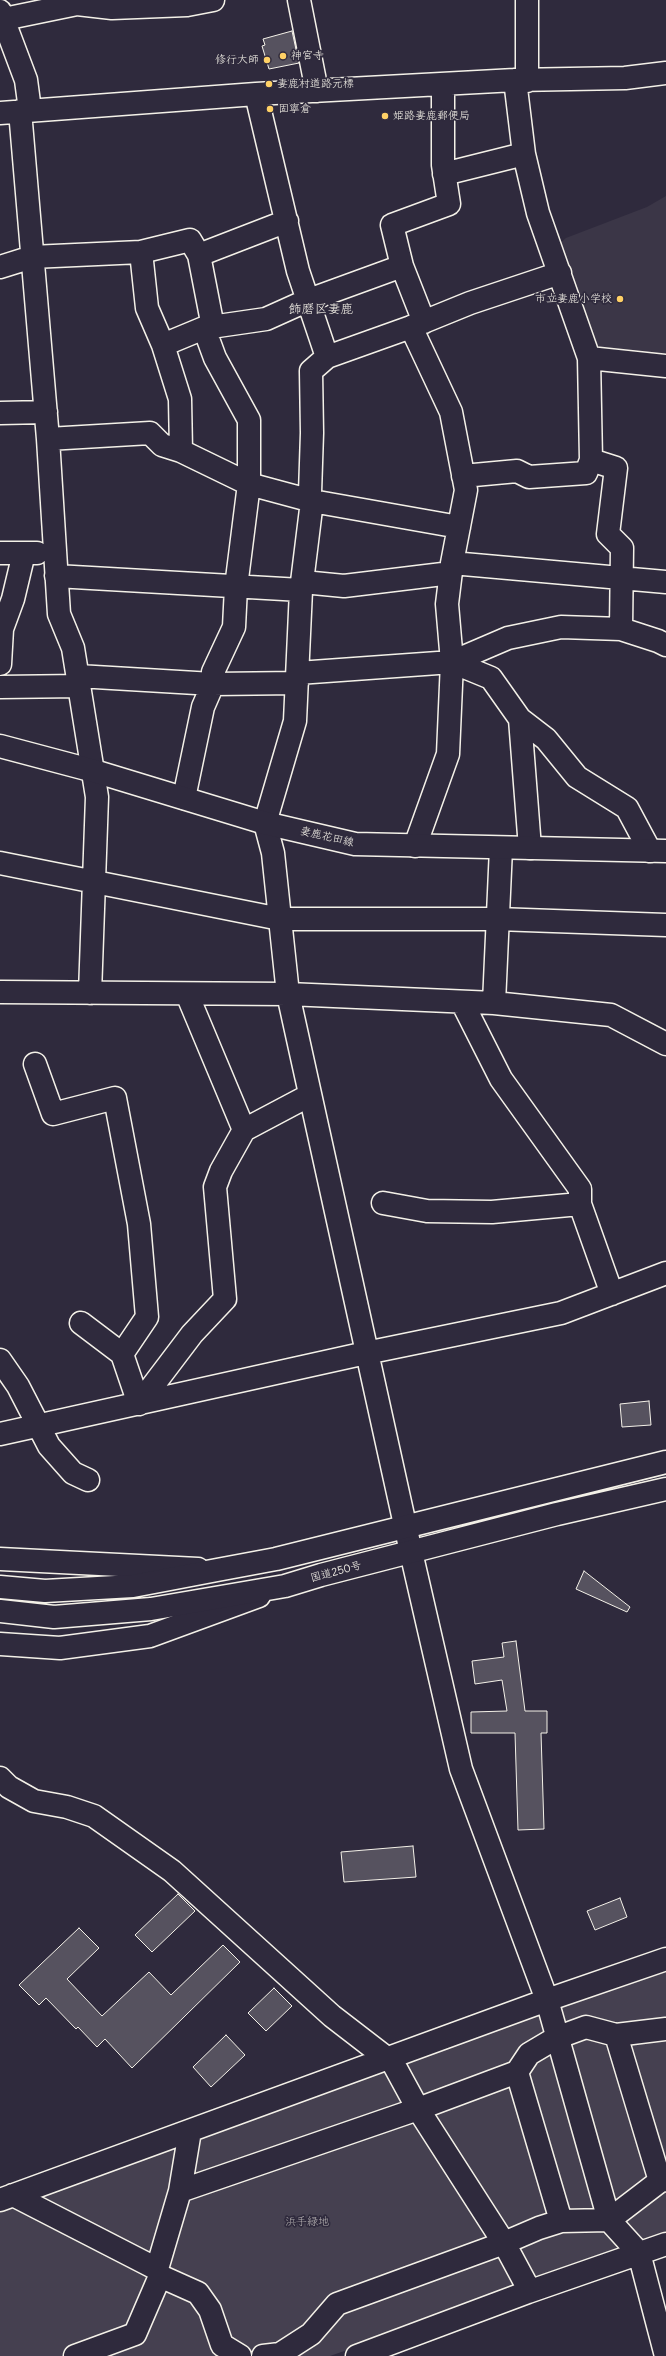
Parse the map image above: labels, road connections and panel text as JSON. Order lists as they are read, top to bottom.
{
  "streets": {
    "main road": ["妻鹿花田線", "国道250号"]
  },
  "districts": ["飾磨区妻鹿"],
  "parks": ["浜手緑地"],
  "places": [
    "神宮寺",
    "修行大師",
    "妻鹿村道路元標",
    "固寧倉",
    "姫路妻鹿郵便局",
    "市立妻鹿小学校"
  ]
}
